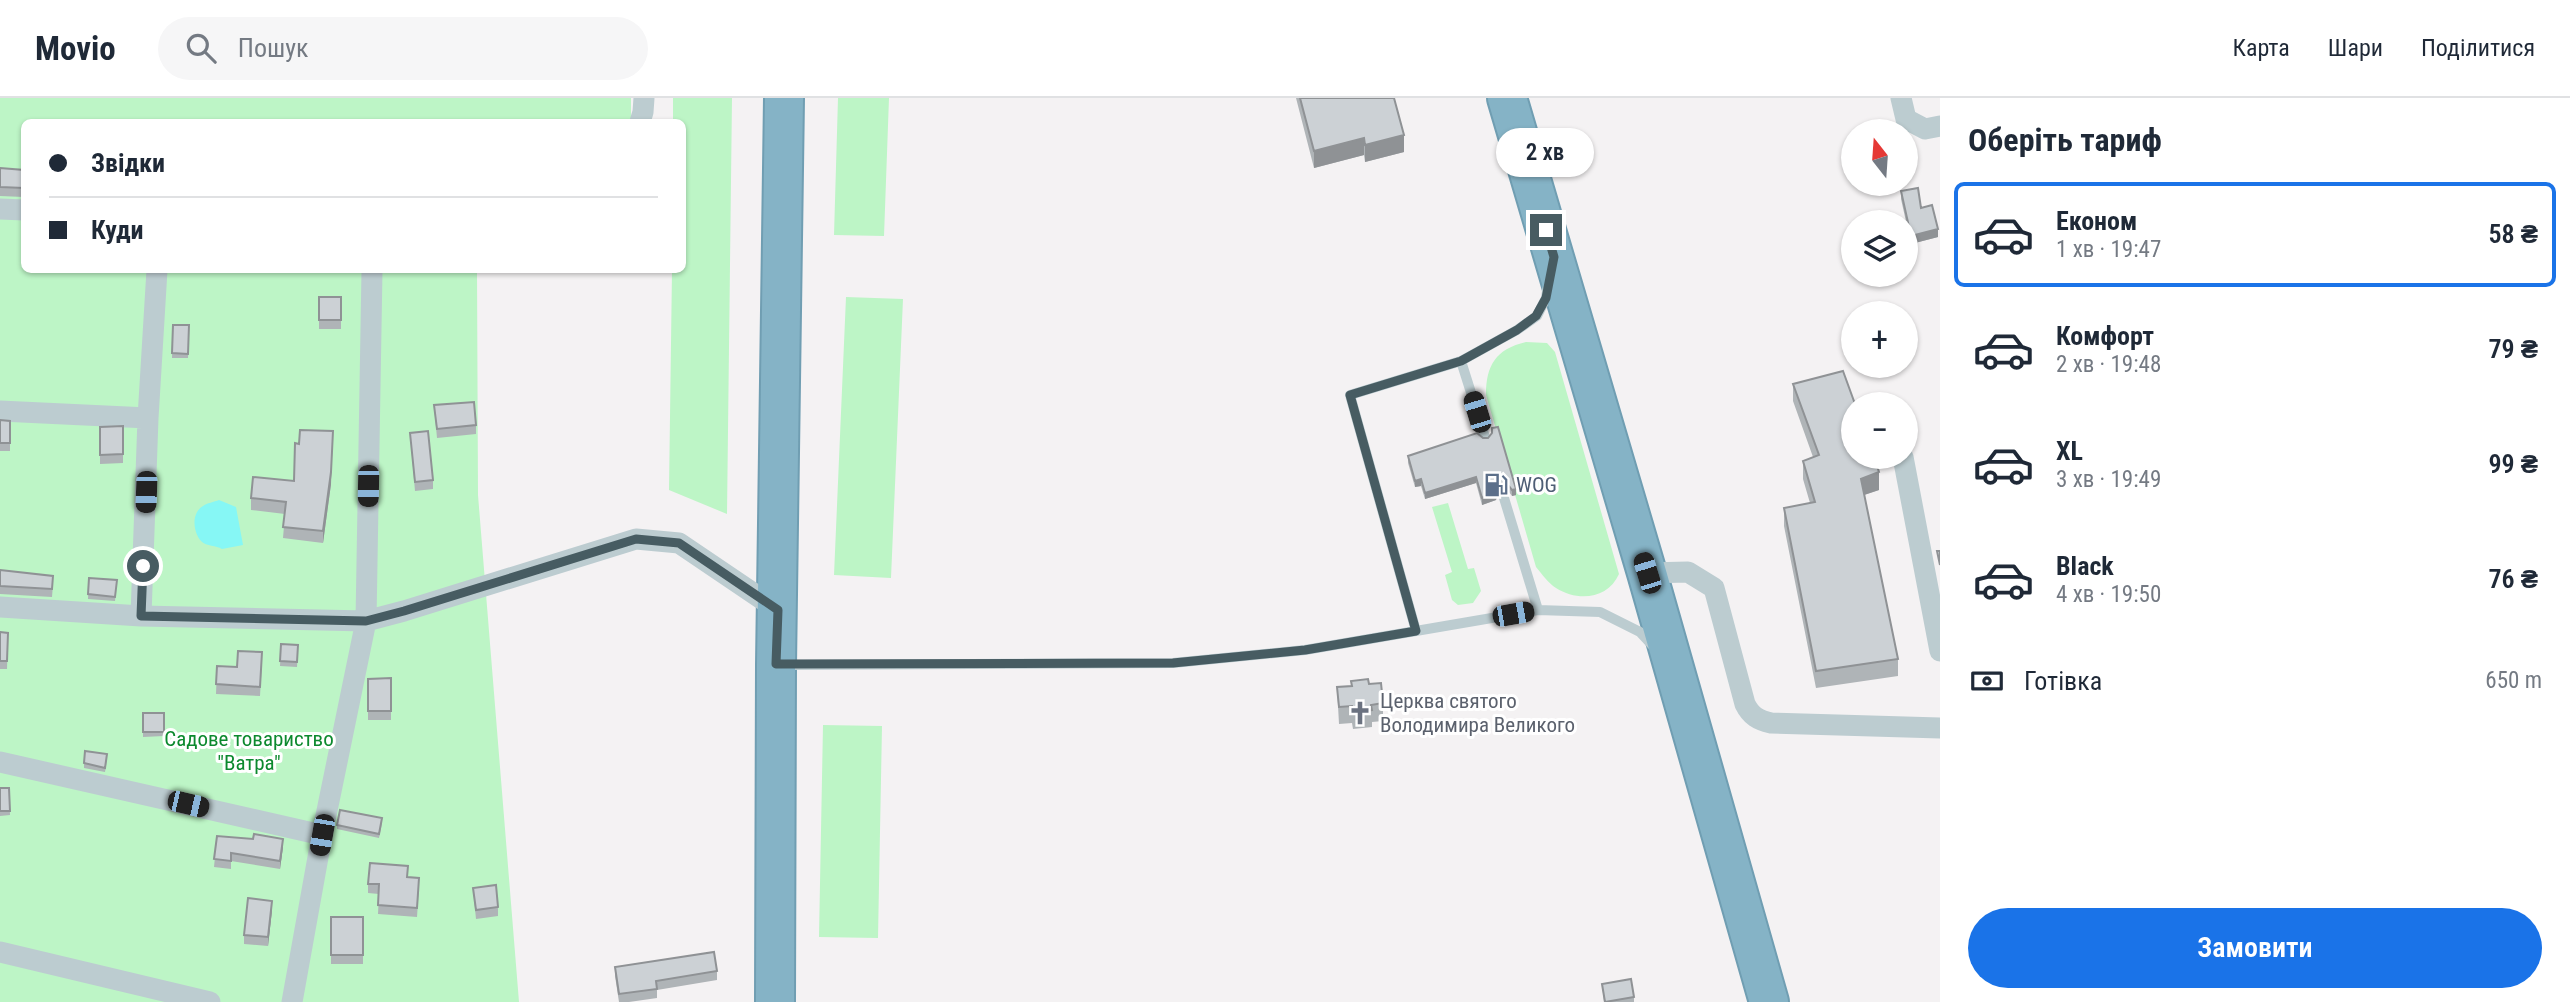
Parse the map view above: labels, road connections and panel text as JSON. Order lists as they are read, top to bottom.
{
  "parks": ["Садове товариство \"Ватра\""],
  "places": {
    "fuel station": ["WOG"],
    "church": ["Церква святого Володимира Великого"]
  },
  "north": "top",
  "page": {
    "header": "Movio",
    "search": "Пошук",
    "nav": ["Карта", "Шари", "Поділитися"],
    "heading": "Оберіть тариф",
    "map_buttons": ["+", "−"],
    "banner": ["Звідки", "Куди"],
    "bubble": "2 хв",
    "list": [
      {
        "name": "Економ",
        "note": "1 хв · 19:47",
        "value": "58 ₴"
      },
      {
        "name": "Комфорт",
        "note": "2 хв · 19:48",
        "value": "79 ₴"
      },
      {
        "name": "XL",
        "note": "3 хв · 19:49",
        "value": "99 ₴"
      },
      {
        "name": "Black",
        "note": "4 хв · 19:50",
        "value": "76 ₴"
      }
    ],
    "pay": ["Готівка", "650 m"],
    "buttons": "Замовити"
  }
}
